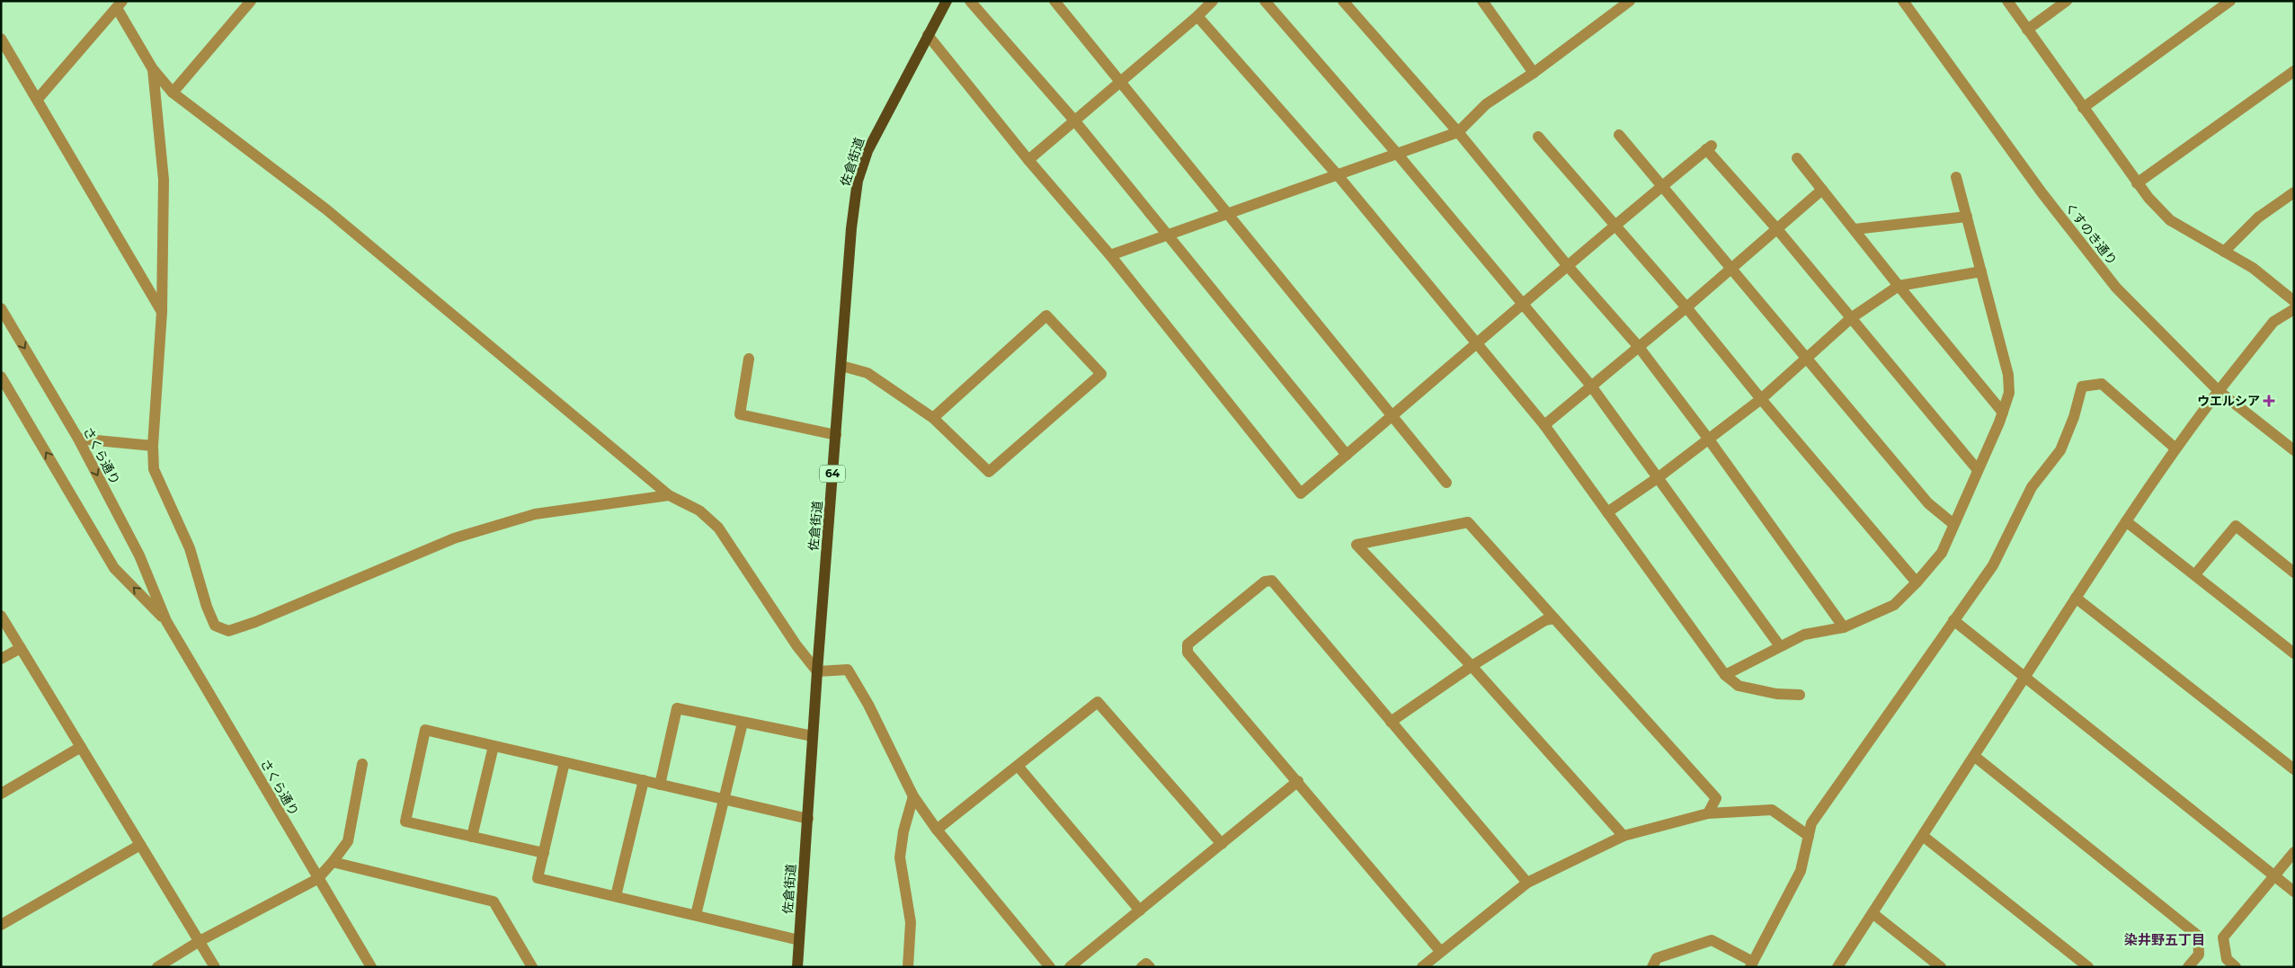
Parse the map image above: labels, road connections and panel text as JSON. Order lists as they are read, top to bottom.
{
  "streets": {
    "main road": ["佐倉街道", "64"],
    "street": ["くすのき通り", "さくら通り"]
  },
  "districts": ["染井野五丁目"],
  "places": {
    "health": ["ウエルシア"]
  }
}
